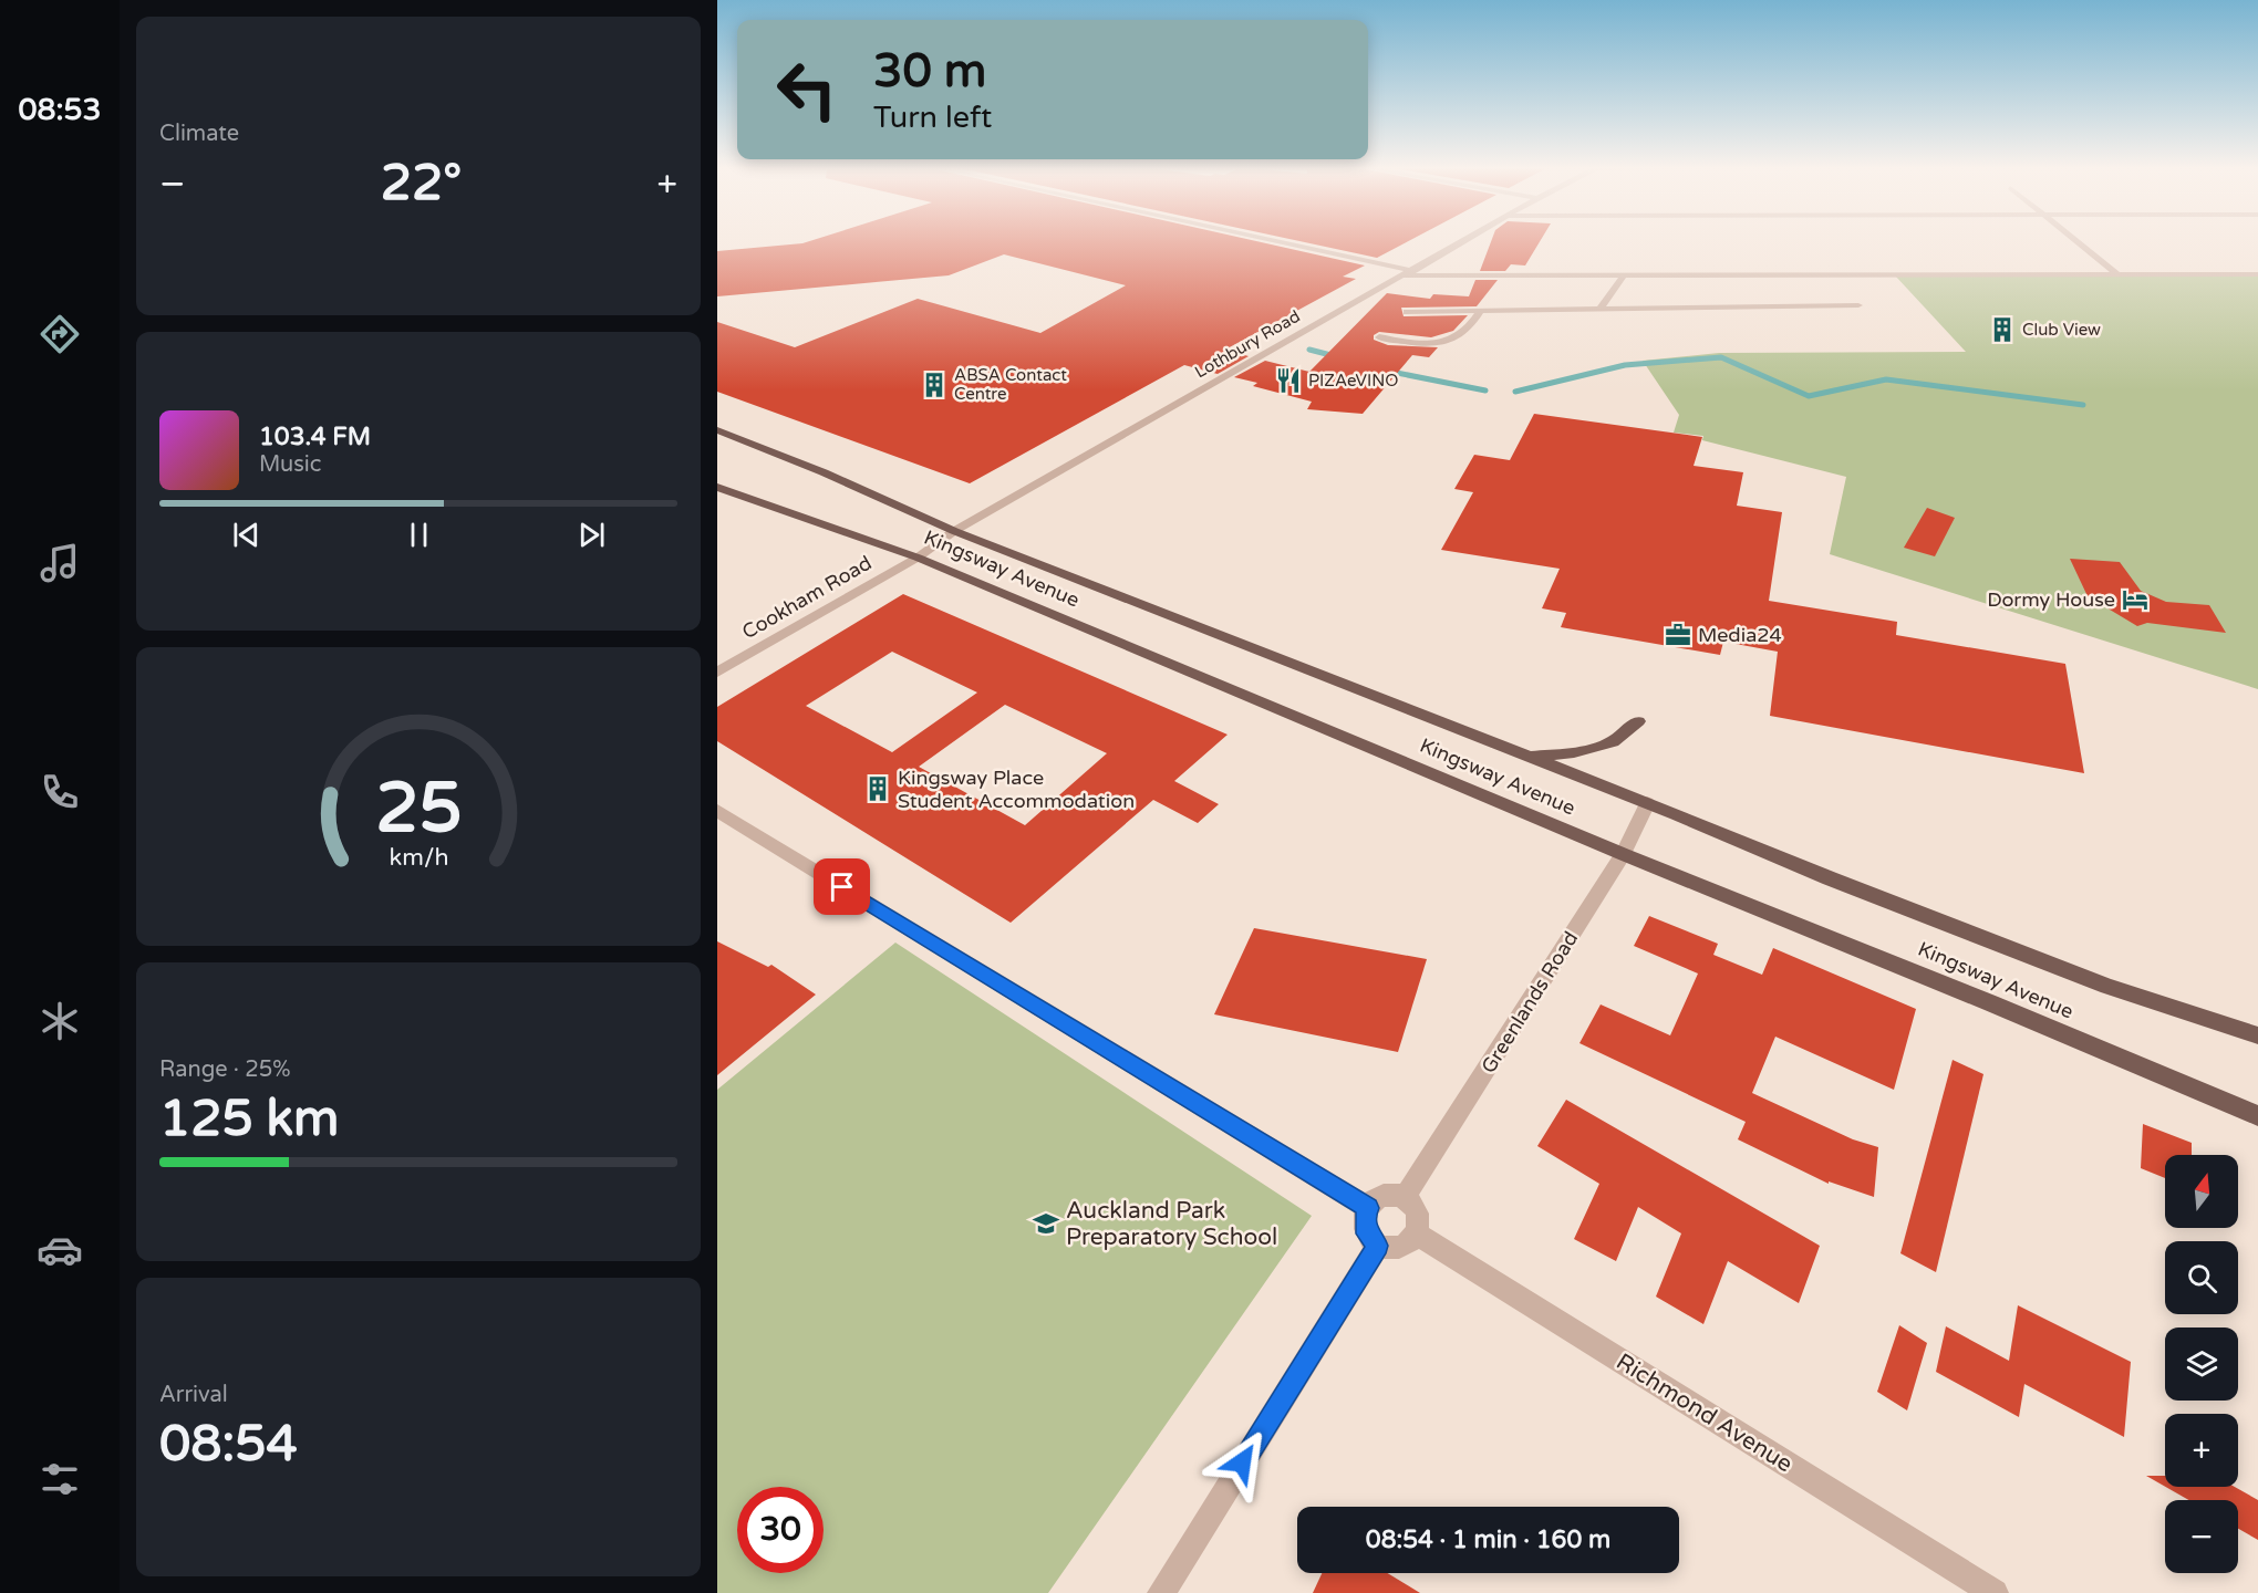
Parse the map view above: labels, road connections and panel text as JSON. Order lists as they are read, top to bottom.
{
  "streets": {
    "main road": ["Kingsway Avenue"],
    "street": [
      "Lothbury Road",
      "Cookham Road",
      "Greenlands Road",
      "Richmond Avenue"
    ]
  },
  "crossings": [
    ["Lothbury Road", "Kingsway Avenue"],
    ["Lothbury Road", "Cookham Road"],
    ["Kingsway Avenue", "Cookham Road"],
    ["Kingsway Avenue", "Greenlands Road"],
    ["Greenlands Road", "Richmond Avenue"]
  ],
  "places": {
    "building": ["Club View", "ABSA Contact Centre", "Kingsway Place Student Accommodation"],
    "restaurant": ["PIZAeVINO"],
    "hotel": ["Dormy House"],
    "office": ["Media24"],
    "school or university": ["Auckland Park Preparatory School"]
  },
  "north": "top",
  "page": {
    "tabs": "08:53",
    "tile": [
      "Climate",
      ["Range · 25%", "125 km"],
      ["Arrival", "08:54"]
    ],
    "turn": ["30 m", "Turn left"],
    "heat": ["−", "22°", "+"],
    "song": ["103.4 FM", "Music"],
    "map_buttons": ["+", "−"],
    "limit": "30",
    "trip": "08:54 · 1 min · 160 m",
    "gauge": ["25", "km/h"]
  }
}
